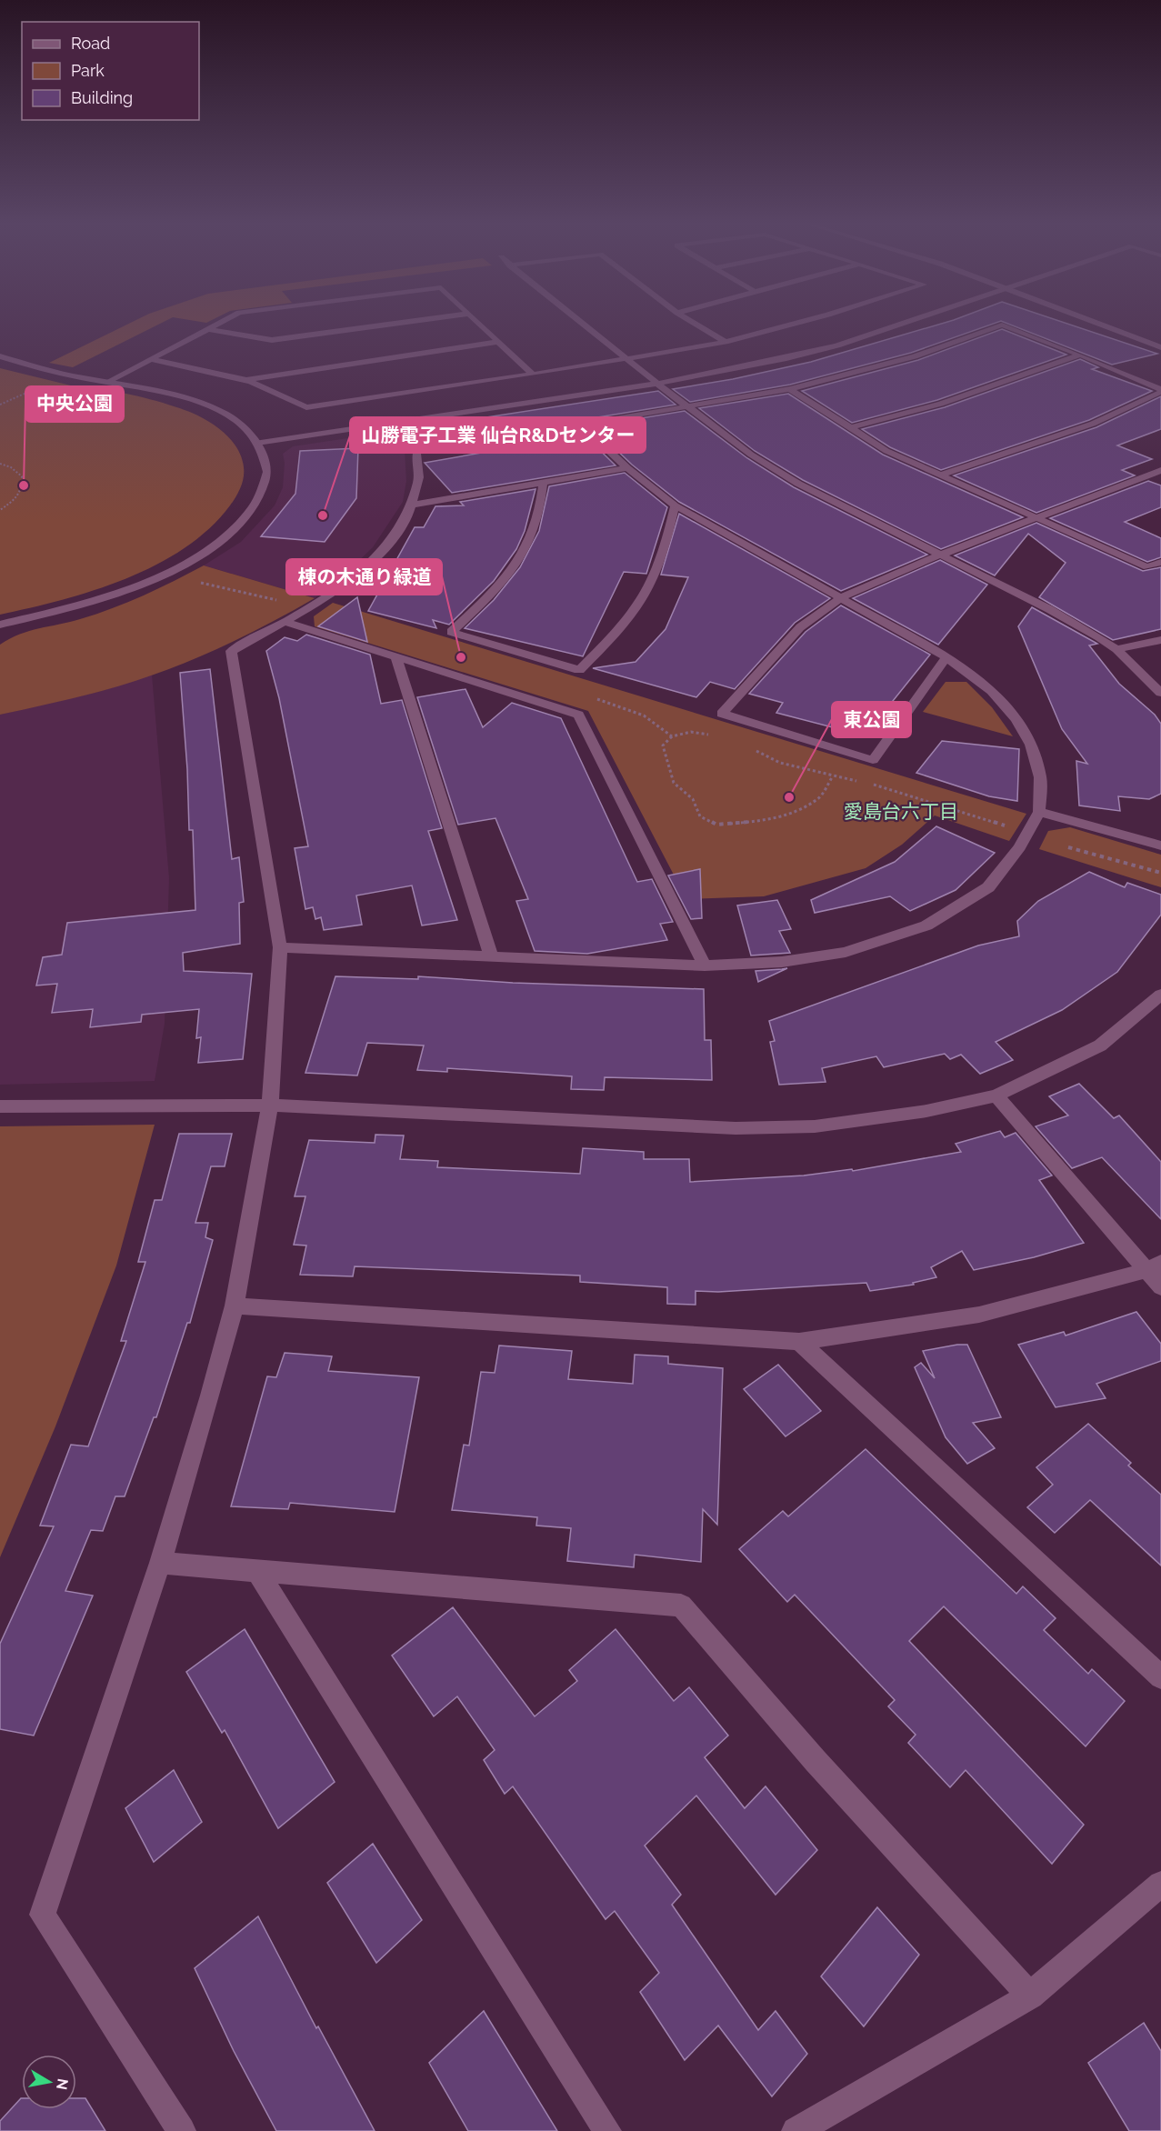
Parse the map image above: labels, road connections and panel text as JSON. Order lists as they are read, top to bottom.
{
  "districts": ["愛島台六丁目"],
  "places": [
    "中央公園",
    "山勝電子工業 仙台R&Dセンター",
    "棟の木通り緑道",
    "東公園"
  ],
  "legend": ["Road", "Park", "Building"],
  "north": "right"
}
